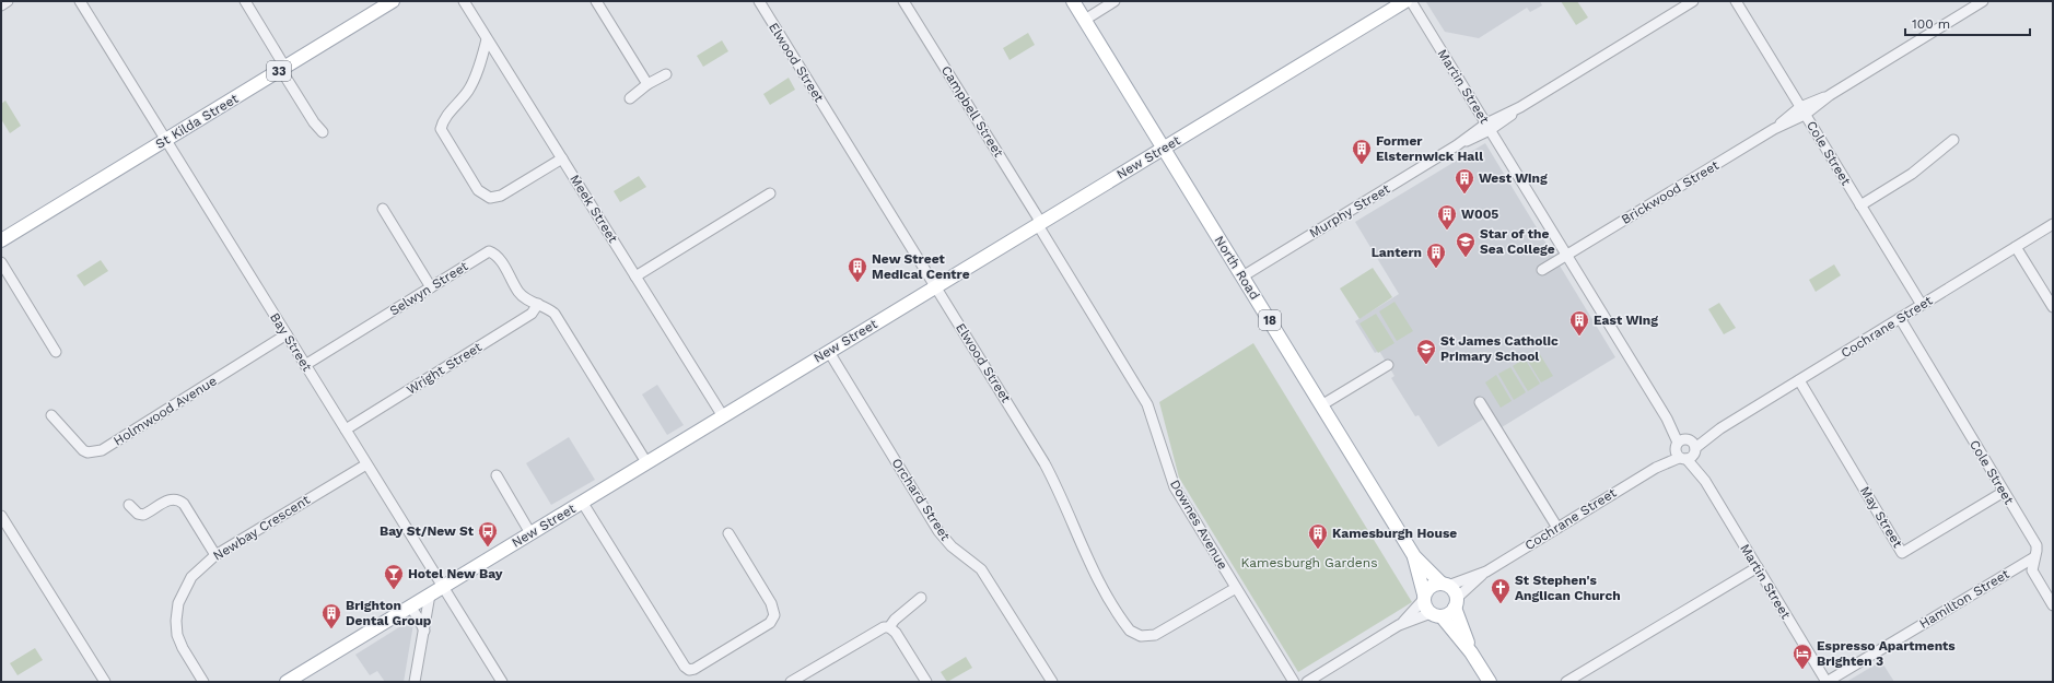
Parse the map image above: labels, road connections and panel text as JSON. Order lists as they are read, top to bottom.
{
  "streets": {
    "main road": [
      "33",
      "St Kilda Street",
      "New Street",
      "North Road",
      "18"
    ],
    "street": [
      "Elwood Street",
      "Martin Street",
      "Campbell Street",
      "Cole Street",
      "Brickwood Street",
      "Meek Street",
      "Murphy Street",
      "Selwyn Street",
      "Cochrane Street",
      "Bay Street",
      "Wright Street",
      "Holmwood Avenue",
      "Orchard Street",
      "May Street",
      "Downes Avenue",
      "Newbay Crescent",
      "Hamilton Street"
    ]
  },
  "crossings": [
    ["Elwood Street", "New Street"],
    ["Elwood Street", "Downes Avenue"],
    ["Martin Street", "Brickwood Street"],
    ["Martin Street", "Murphy Street"],
    ["Martin Street", "Cochrane Street"],
    ["Martin Street", "Hamilton Street"],
    ["Campbell Street", "New Street"],
    ["Campbell Street", "Downes Avenue"],
    ["St Kilda Street", "Bay Street"],
    ["Cole Street", "Brickwood Street"],
    ["Cole Street", "Cochrane Street"],
    ["Cole Street", "May Street"],
    ["Cole Street", "Hamilton Street"],
    ["New Street", "Meek Street"],
    ["New Street", "North Road"],
    ["New Street", "Bay Street"],
    ["New Street", "Orchard Street"],
    ["New Street", "Downes Avenue"],
    ["Murphy Street", "North Road"],
    ["North Road", "18"],
    ["North Road", "Cochrane Street"],
    ["Selwyn Street", "Bay Street"],
    ["Selwyn Street", "Wright Street"],
    ["18", "Cochrane Street"],
    ["Cochrane Street", "May Street"],
    ["Bay Street", "Wright Street"],
    ["Bay Street", "Holmwood Avenue"],
    ["Bay Street", "Newbay Crescent"]
  ],
  "parks": ["Kamesburgh Gardens"],
  "places": {
    "building": [
      "Former Elsternwick Hall",
      "West Wing",
      "W005",
      "Lantern",
      "New Street Medical Centre",
      "East Wing",
      "Kamesburgh House",
      "Brighton Dental Group"
    ],
    "school or university": ["Star of the Sea College", "St James Catholic Primary School"],
    "bus stop": ["Bay St/New St"],
    "bar": ["Hotel New Bay"],
    "church": ["St Stephen's Anglican Church"],
    "hotel": ["Espresso Apartments Brighten 3"]
  },
  "scale_bar": "100 m"
}
